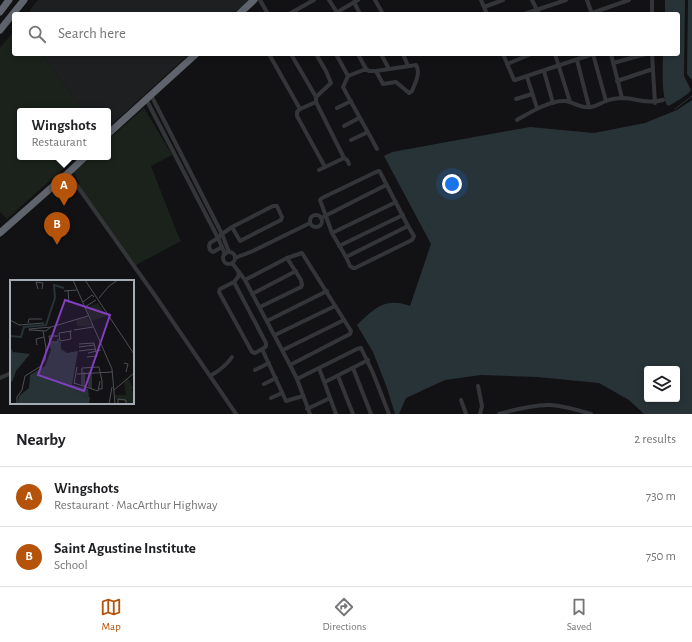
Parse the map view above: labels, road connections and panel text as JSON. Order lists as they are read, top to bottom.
{
  "page": {
    "search": "Search here",
    "popup": ["Wingshots", "Restaurant"],
    "pins": ["A", "B"],
    "heading": ["Nearby", "2 results"],
    "list": [
      {
        "mark": "A",
        "name": "Wingshots",
        "note": "Restaurant · MacArthur Highway",
        "value": "730 m"
      },
      {
        "mark": "B",
        "name": "Saint Agustine Institute",
        "note": "School",
        "value": "750 m"
      }
    ],
    "nav": ["Map", "Directions", "Saved"]
  }
}
